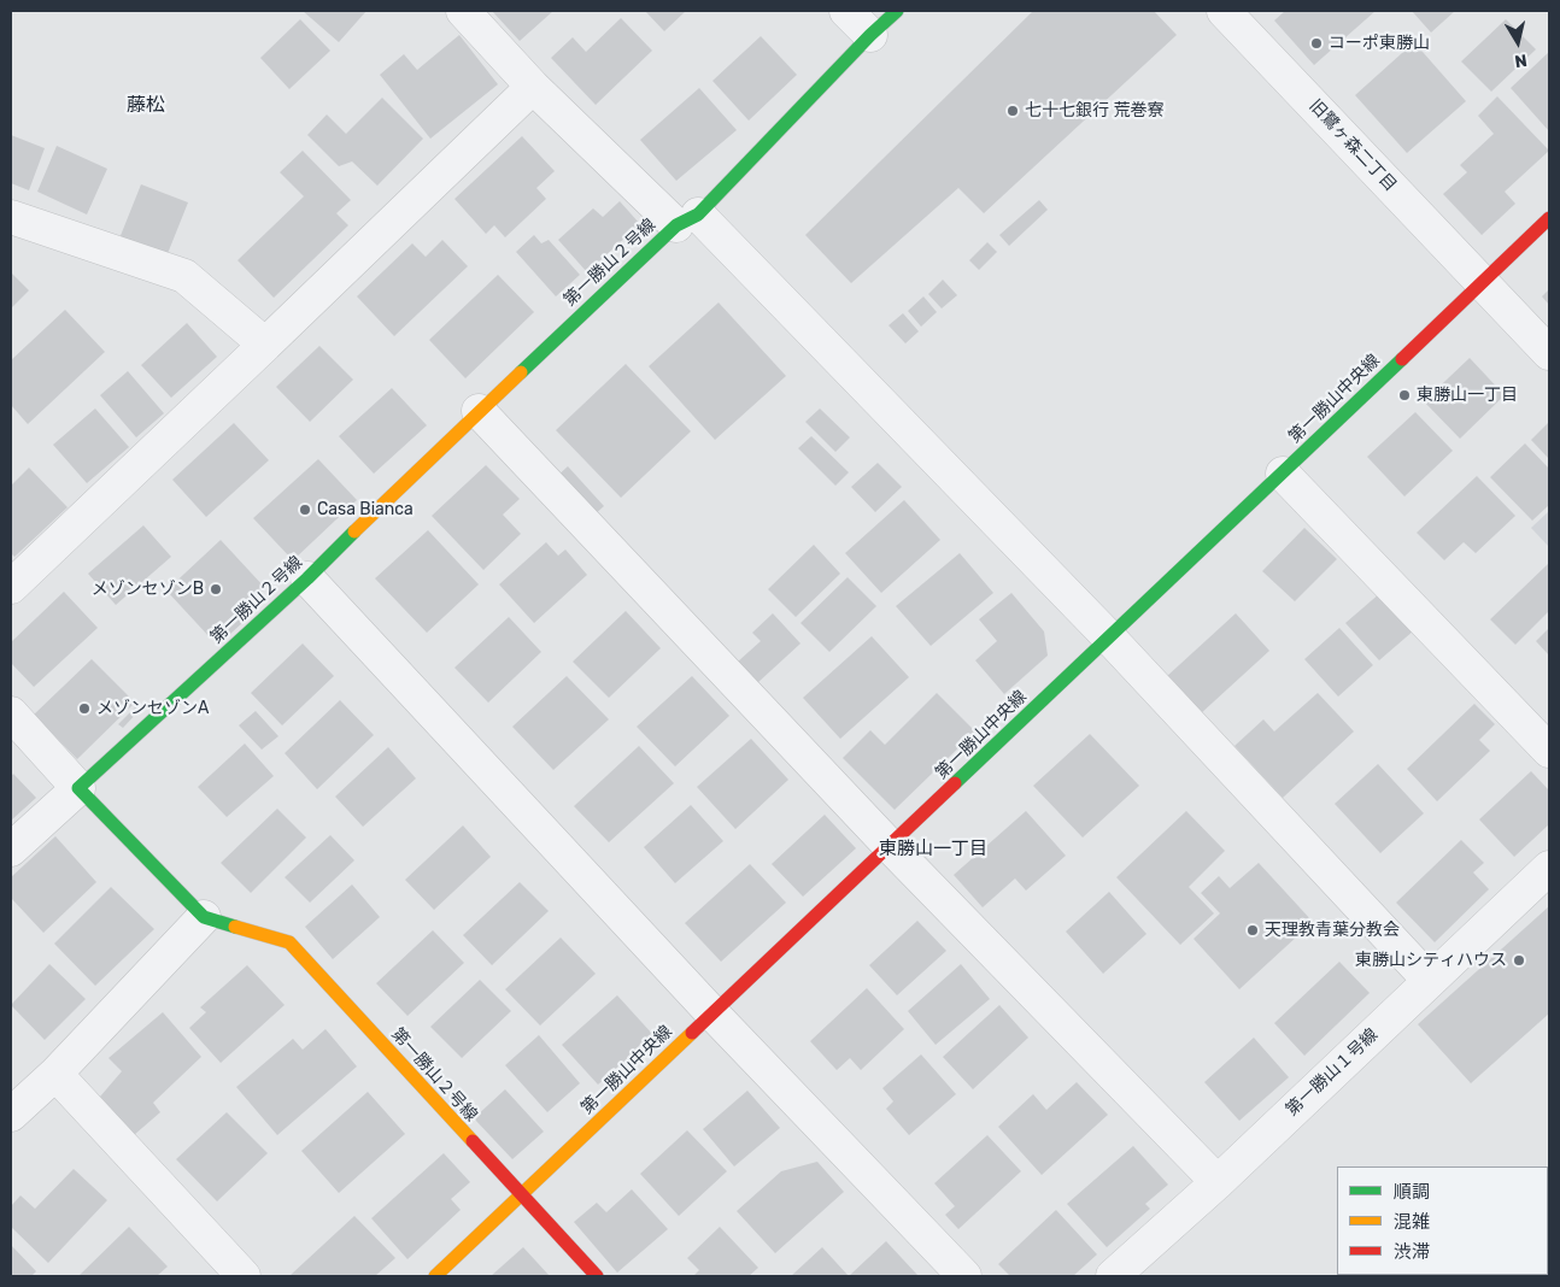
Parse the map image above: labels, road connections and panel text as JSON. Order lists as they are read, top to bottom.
{
  "streets": {
    "street": [
      "旧鷺ヶ森二丁目",
      "第一勝山２号線",
      "第一勝山中央線",
      "第一勝山１号線"
    ]
  },
  "crossings": [
    ["旧鷺ヶ森二丁目", "第一勝山中央線"],
    ["第一勝山２号線", "第一勝山中央線"]
  ],
  "districts": ["藤松", "東勝山一丁目"],
  "places": [
    "コーポ東勝山",
    "七十七銀行 荒巻寮",
    "東勝山一丁目",
    "Casa Bianca",
    "メゾンセゾンB",
    "メゾンセゾンA",
    "天理教青葉分教会",
    "東勝山シティハウス"
  ],
  "legend": ["順調", "混雑", "渋滞"],
  "north": "bottom"
}
